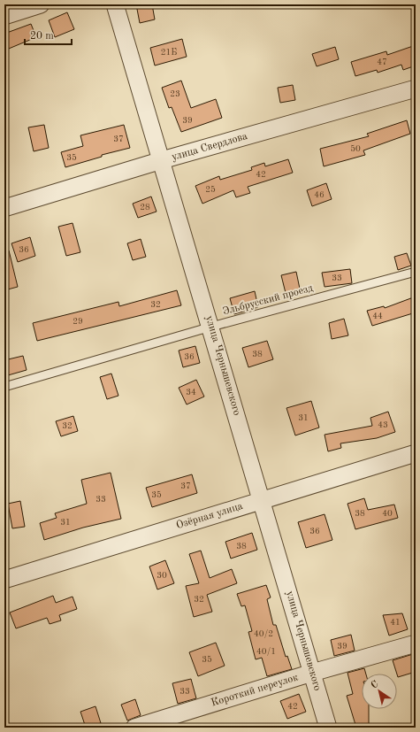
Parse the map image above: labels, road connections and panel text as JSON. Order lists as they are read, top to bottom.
{
  "streets": {
    "street": [
      "улица Свердлова",
      "улица Чернышевского",
      "Озёрная улица",
      "Короткий переулок"
    ],
    "lane": ["Эльбрусский проезд"]
  },
  "crossings": [
    ["улица Свердлова", "улица Чернышевского"],
    ["Эльбрусский проезд", "улица Чернышевского"],
    ["улица Чернышевского", "Озёрная улица"],
    ["улица Чернышевского", "Короткий переулок"]
  ],
  "house_numbers": [
    "21Б",
    "47",
    "23",
    "39",
    "37",
    "50",
    "35",
    "42",
    "25",
    "46",
    "28",
    "36",
    "33",
    "32",
    "44",
    "29",
    "38",
    "36",
    "34",
    "31",
    "43",
    "32",
    "37",
    "35",
    "33",
    "38",
    "40",
    "31",
    "36",
    "38",
    "30",
    "32",
    "41",
    "40/2",
    "39",
    "40/1",
    "35",
    "33",
    "42"
  ],
  "scale_bar": "20 m",
  "north": "top left"
}
